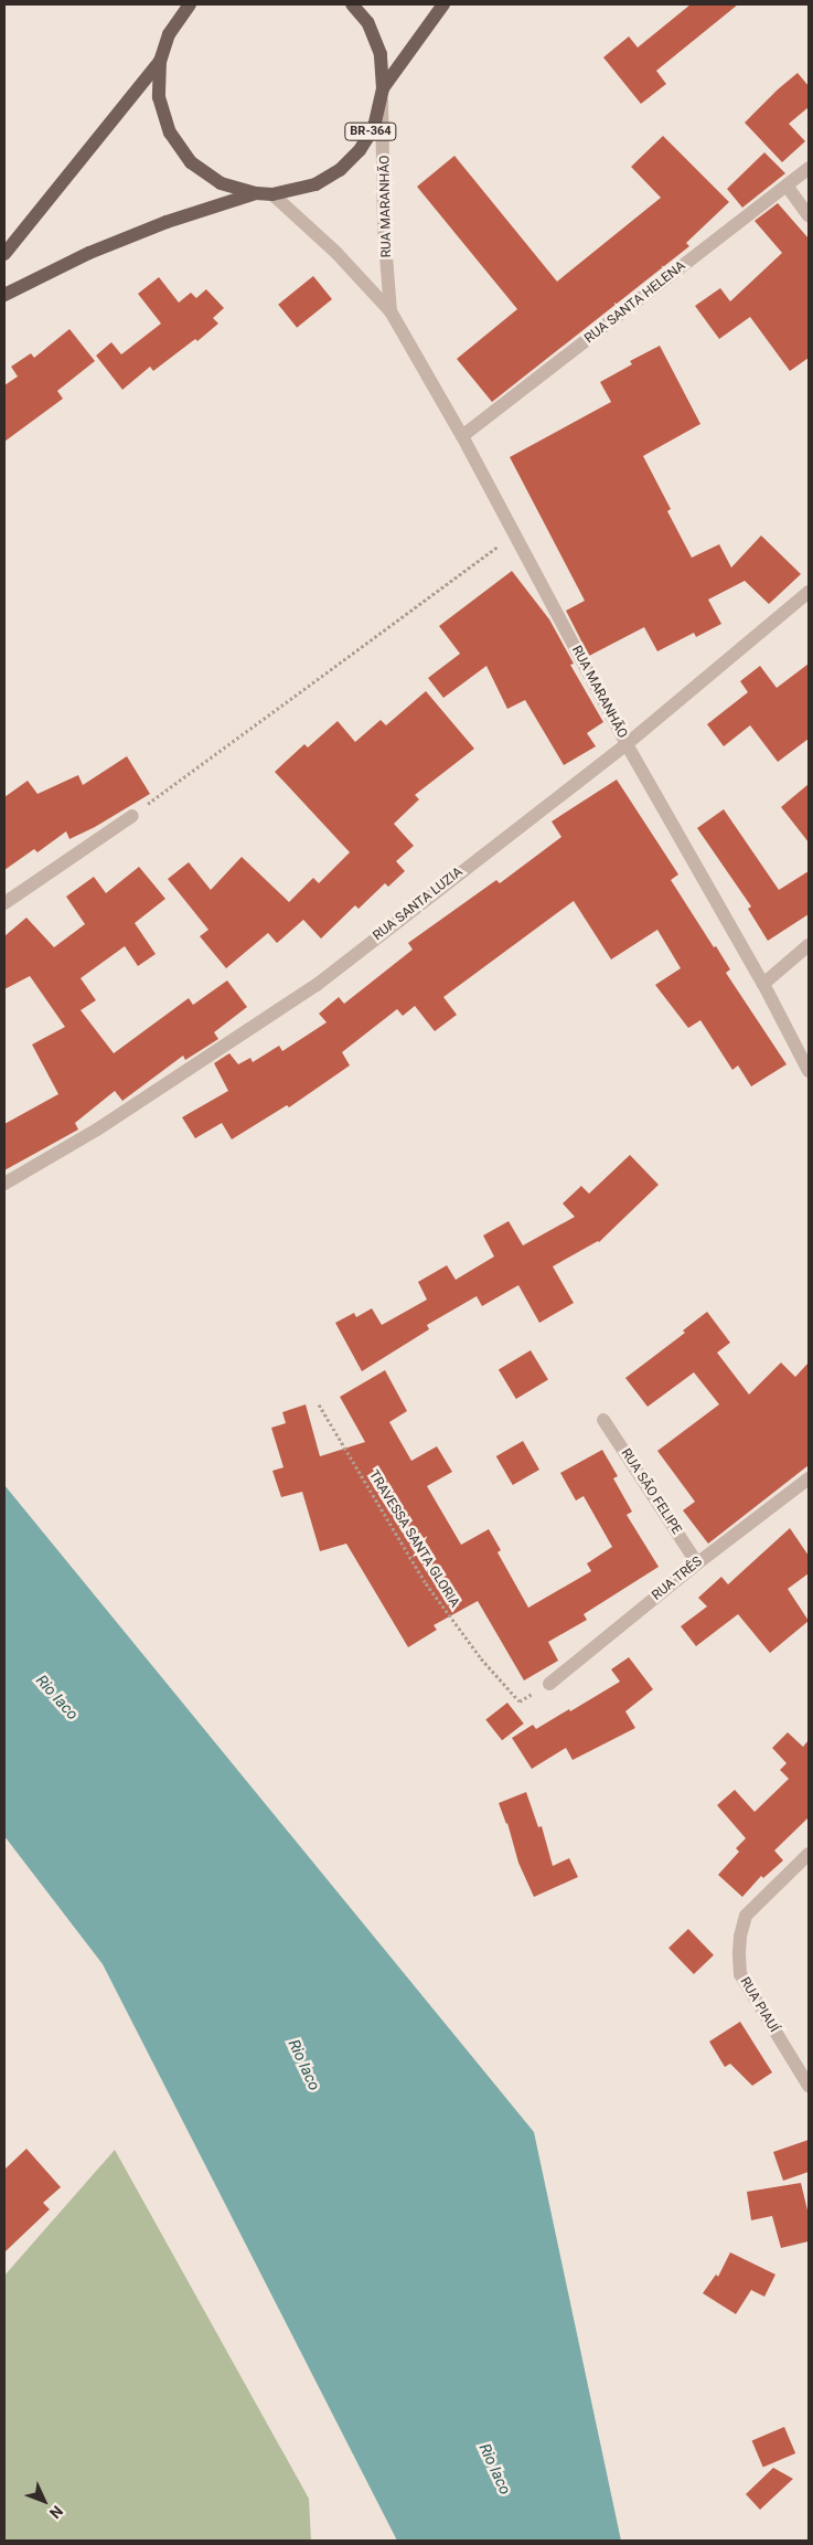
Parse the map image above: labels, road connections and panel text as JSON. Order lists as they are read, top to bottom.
{
  "streets": {
    "main road": ["BR-364"],
    "street": [
      "RUA MARANHÃO",
      "RUA SANTA HELENA",
      "RUA SANTA LUZIA",
      "RUA SÃO FELIPE",
      "RUA TRÊS",
      "RUA PIAUÍ"
    ],
    "path": ["TRAVESSA SANTA GLORIA"]
  },
  "crossings": [
    ["BR-364", "RUA MARANHÃO"],
    ["RUA MARANHÃO", "RUA SANTA HELENA"],
    ["RUA MARANHÃO", "RUA SANTA LUZIA"],
    ["RUA SÃO FELIPE", "RUA TRÊS"],
    ["TRAVESSA SANTA GLORIA", "RUA TRÊS"]
  ],
  "water": ["Rio Iaco"],
  "north": "bottom right"
}
